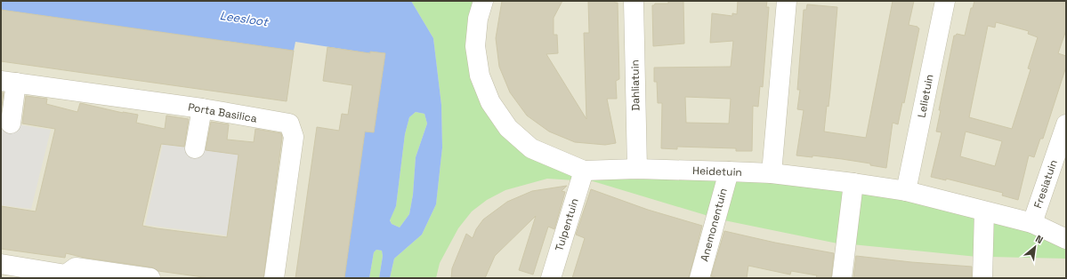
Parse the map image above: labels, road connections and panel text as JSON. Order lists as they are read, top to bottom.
{
  "streets": {
    "street": [
      "Dahliatuin",
      "Lelietuin",
      "Porta Basilica",
      "Heidetuin",
      "Fresiatuin",
      "Tulpentuin",
      "Anemonentuin"
    ]
  },
  "crossings": [
    ["Dahliatuin", "Heidetuin"],
    ["Lelietuin", "Heidetuin"],
    ["Heidetuin", "Fresiatuin"],
    ["Heidetuin", "Tulpentuin"],
    ["Heidetuin", "Anemonentuin"]
  ],
  "water": ["Leesloot"],
  "north": "top right"
}
